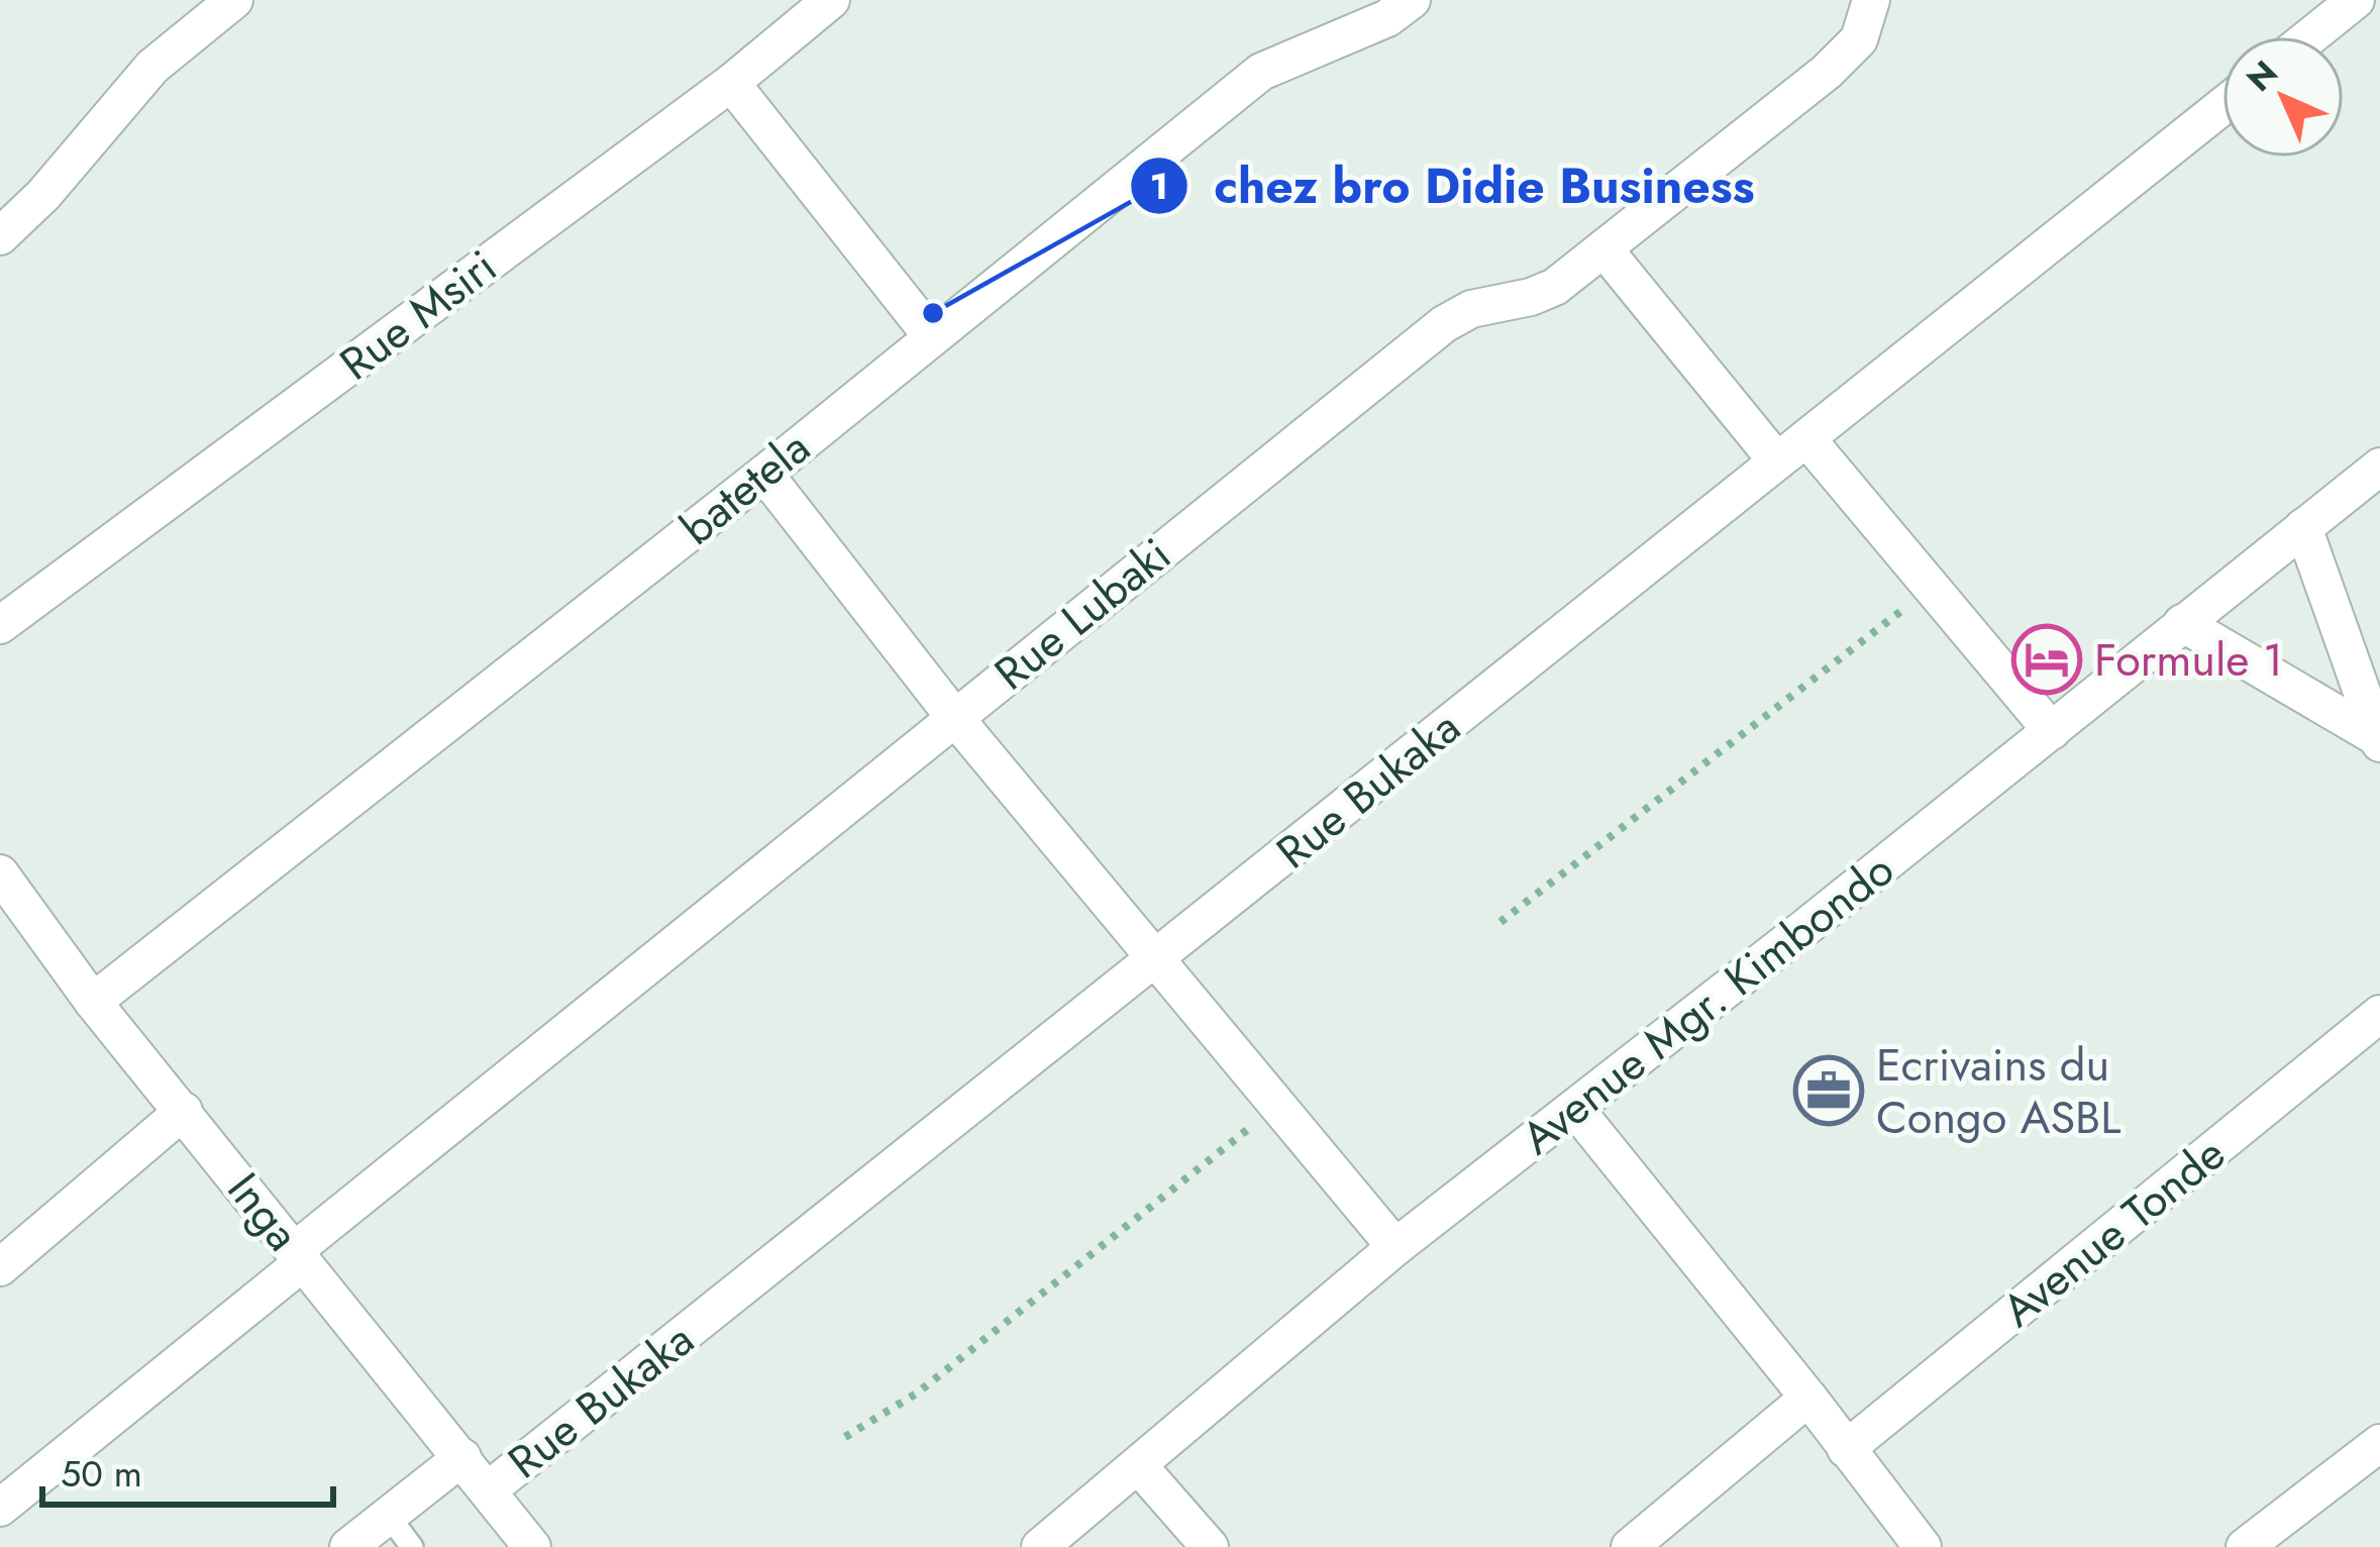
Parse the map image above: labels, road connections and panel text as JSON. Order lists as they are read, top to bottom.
{
  "streets": {
    "street": [
      "Rue Msiri",
      "batetela",
      "Rue Lubaki",
      "Rue Bukaka",
      "Avenue Mgr. Kimbondo",
      "Inga",
      "Avenue Tonde"
    ]
  },
  "crossings": [
    ["batetela", "Inga"],
    ["Rue Lubaki", "Inga"],
    ["Rue Bukaka", "Inga"]
  ],
  "places": {
    "other": ["chez bro Didie Business"],
    "hotel": ["Formule 1"],
    "office": ["Ecrivains du Congo ASBL"]
  },
  "scale_bar": "50 m",
  "north": "top left"
}
